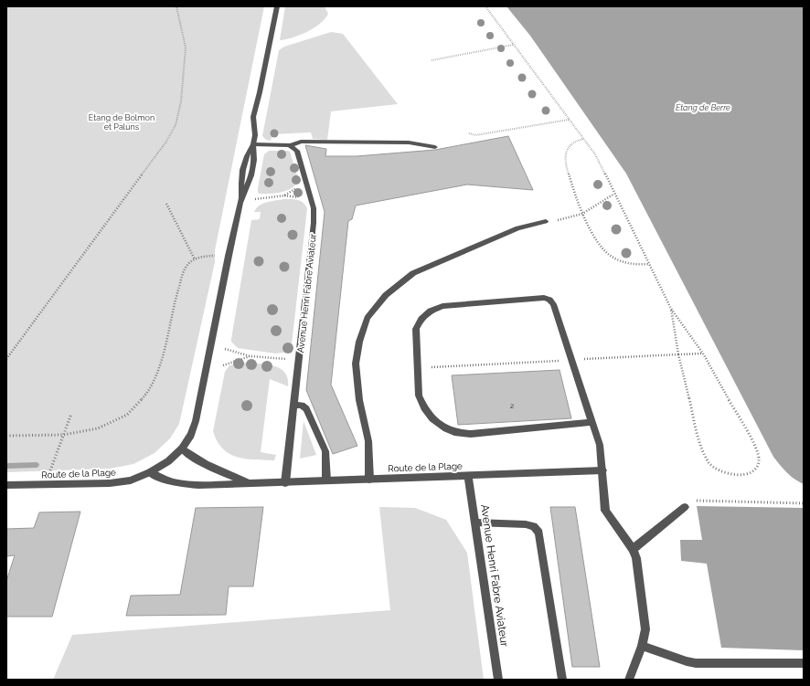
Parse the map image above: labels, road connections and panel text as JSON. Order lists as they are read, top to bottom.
{
  "streets": {
    "street": ["Avenue Henri Fabre Aviateur", "Route de la Plage"]
  },
  "crossings": [
    ["Avenue Henri Fabre Aviateur", "Route de la Plage"]
  ],
  "water": ["Étang de Berre"],
  "parks": ["Étang de Bolmon et Paluns"],
  "house_numbers": ["2"]
}
